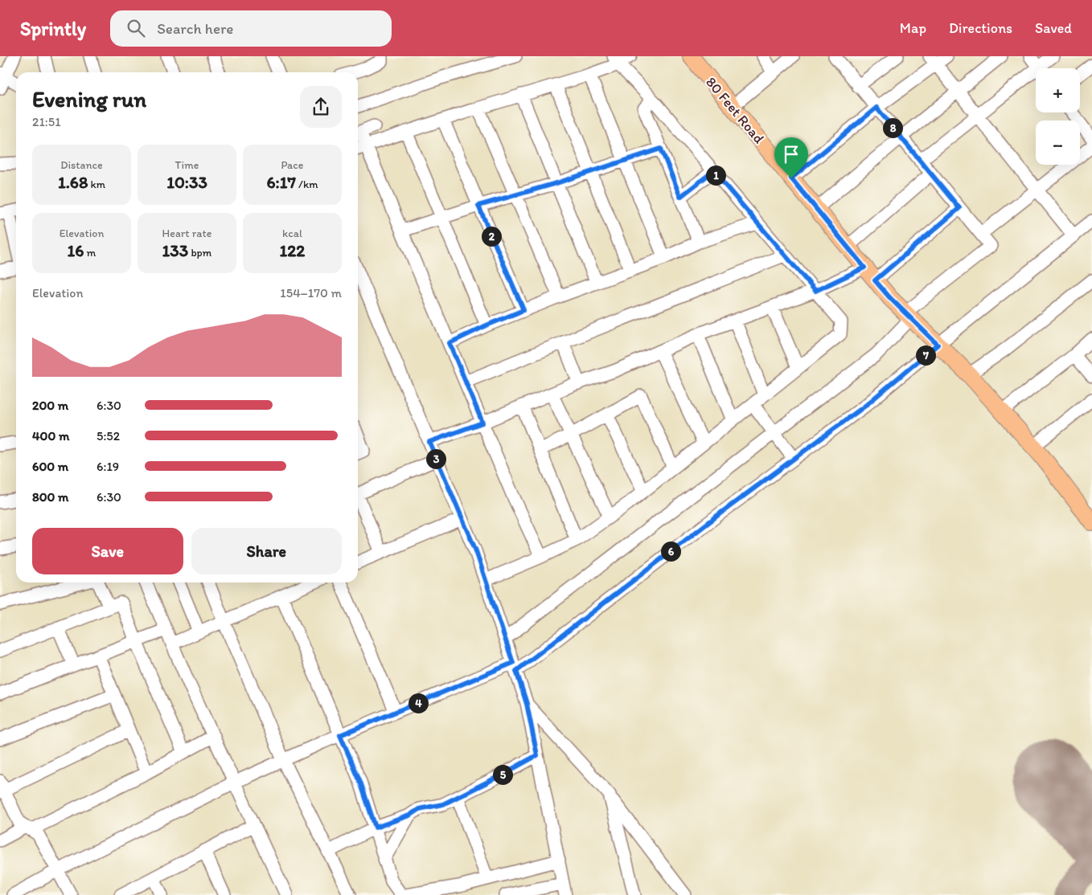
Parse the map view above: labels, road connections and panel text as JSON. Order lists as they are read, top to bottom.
{
  "streets": {
    "main road": ["80 Feet Road"]
  },
  "page": {
    "header": "Sprintly",
    "search": "Search here",
    "nav": ["Map", "Directions", "Saved"],
    "map_buttons": ["+", "−"],
    "heading": ["Evening run", "21:51"],
    "pins": [
      "8",
      "1",
      "2",
      "7",
      "3",
      "6",
      "4",
      "5"
    ],
    "stats": [
      ["Distance", "1.68 km"],
      ["Time", "10:33"],
      ["Pace", "6:17 /km"],
      ["Elevation", "16 m"],
      ["Heart rate", "133 bpm"],
      ["kcal", "122"]
    ],
    "chart": ["Elevation", "154–170 m"],
    "list": [
      {
        "name": "200 m",
        "note": "6:30"
      },
      {
        "name": "400 m",
        "note": "5:52"
      },
      {
        "name": "600 m",
        "note": "6:19"
      },
      {
        "name": "800 m",
        "note": "6:30"
      }
    ],
    "buttons": ["Save", "Share"]
  }
}
